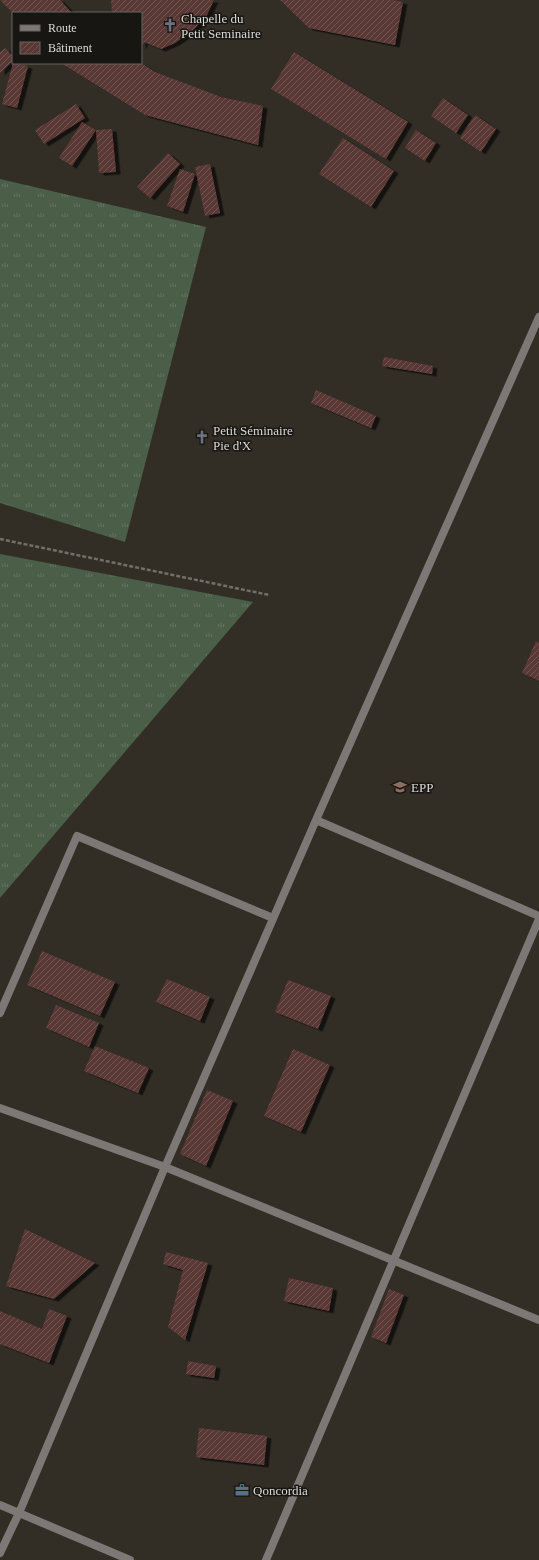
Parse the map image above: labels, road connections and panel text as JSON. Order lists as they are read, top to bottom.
{
  "places": {
    "church": ["Chapelle du Petit Seminaire", "Petit Séminaire Pie d'X"],
    "school or university": ["EPP"],
    "office": ["Qoncordia"]
  },
  "legend": ["Route", "Bâtiment"]
}
